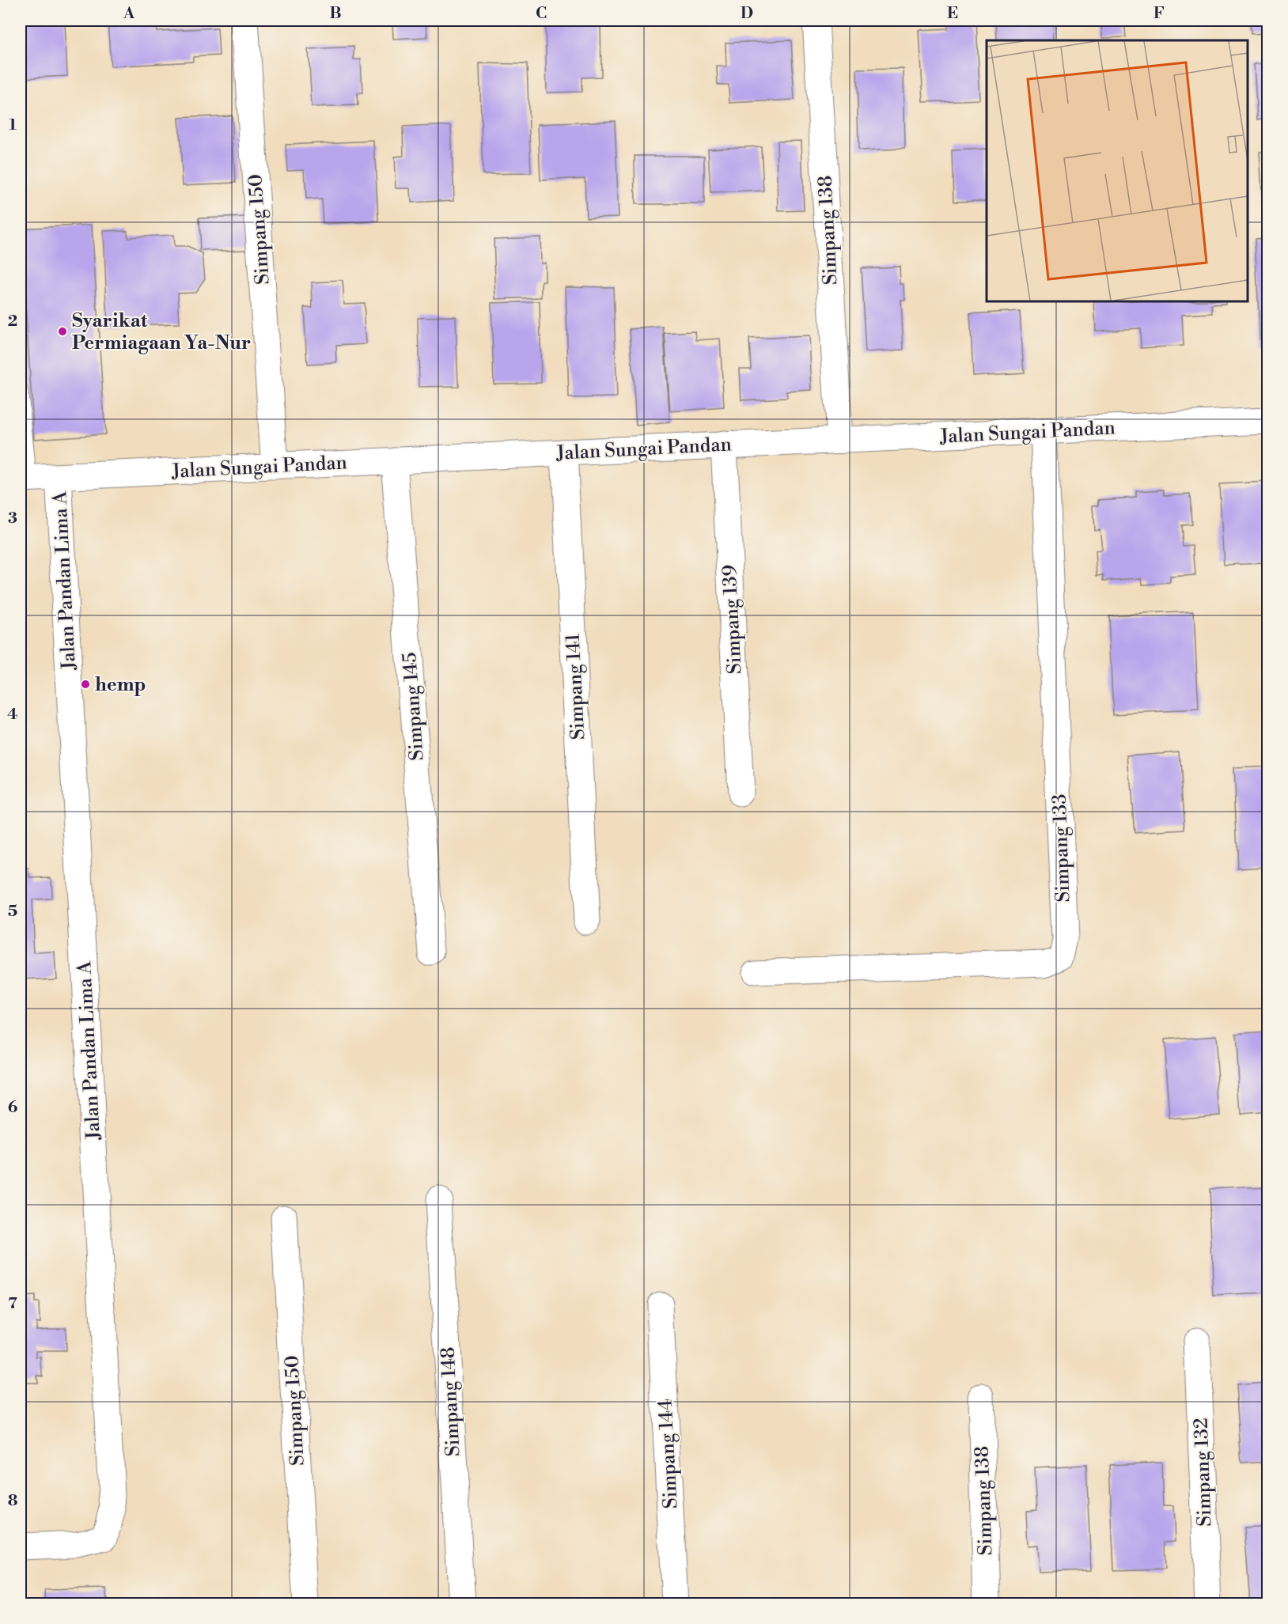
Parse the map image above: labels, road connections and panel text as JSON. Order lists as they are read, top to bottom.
{
  "streets": {
    "street": [
      "Simpang 150",
      "Simpang 138",
      "Jalan Sungai Pandan",
      "Jalan Pandan Lima A",
      "Simpang 139",
      "Simpang 141",
      "Simpang 145",
      "Simpang 133",
      "Simpang 148",
      "Simpang 144",
      "Simpang 132"
    ]
  },
  "crossings": [
    ["Simpang 150", "Jalan Sungai Pandan"],
    ["Simpang 138", "Jalan Sungai Pandan"],
    ["Jalan Sungai Pandan", "Jalan Pandan Lima A"],
    ["Jalan Sungai Pandan", "Simpang 139"],
    ["Jalan Sungai Pandan", "Simpang 141"],
    ["Jalan Sungai Pandan", "Simpang 145"],
    ["Jalan Sungai Pandan", "Simpang 133"]
  ],
  "places": ["Syarikat Permiagaan Ya-Nur", "hemp"],
  "grid": {
    "columns": [
      "A",
      "B",
      "C",
      "D",
      "E",
      "F"
    ],
    "rows": [
      "1",
      "2",
      "3",
      "4",
      "5",
      "6",
      "7",
      "8"
    ]
  }
}
